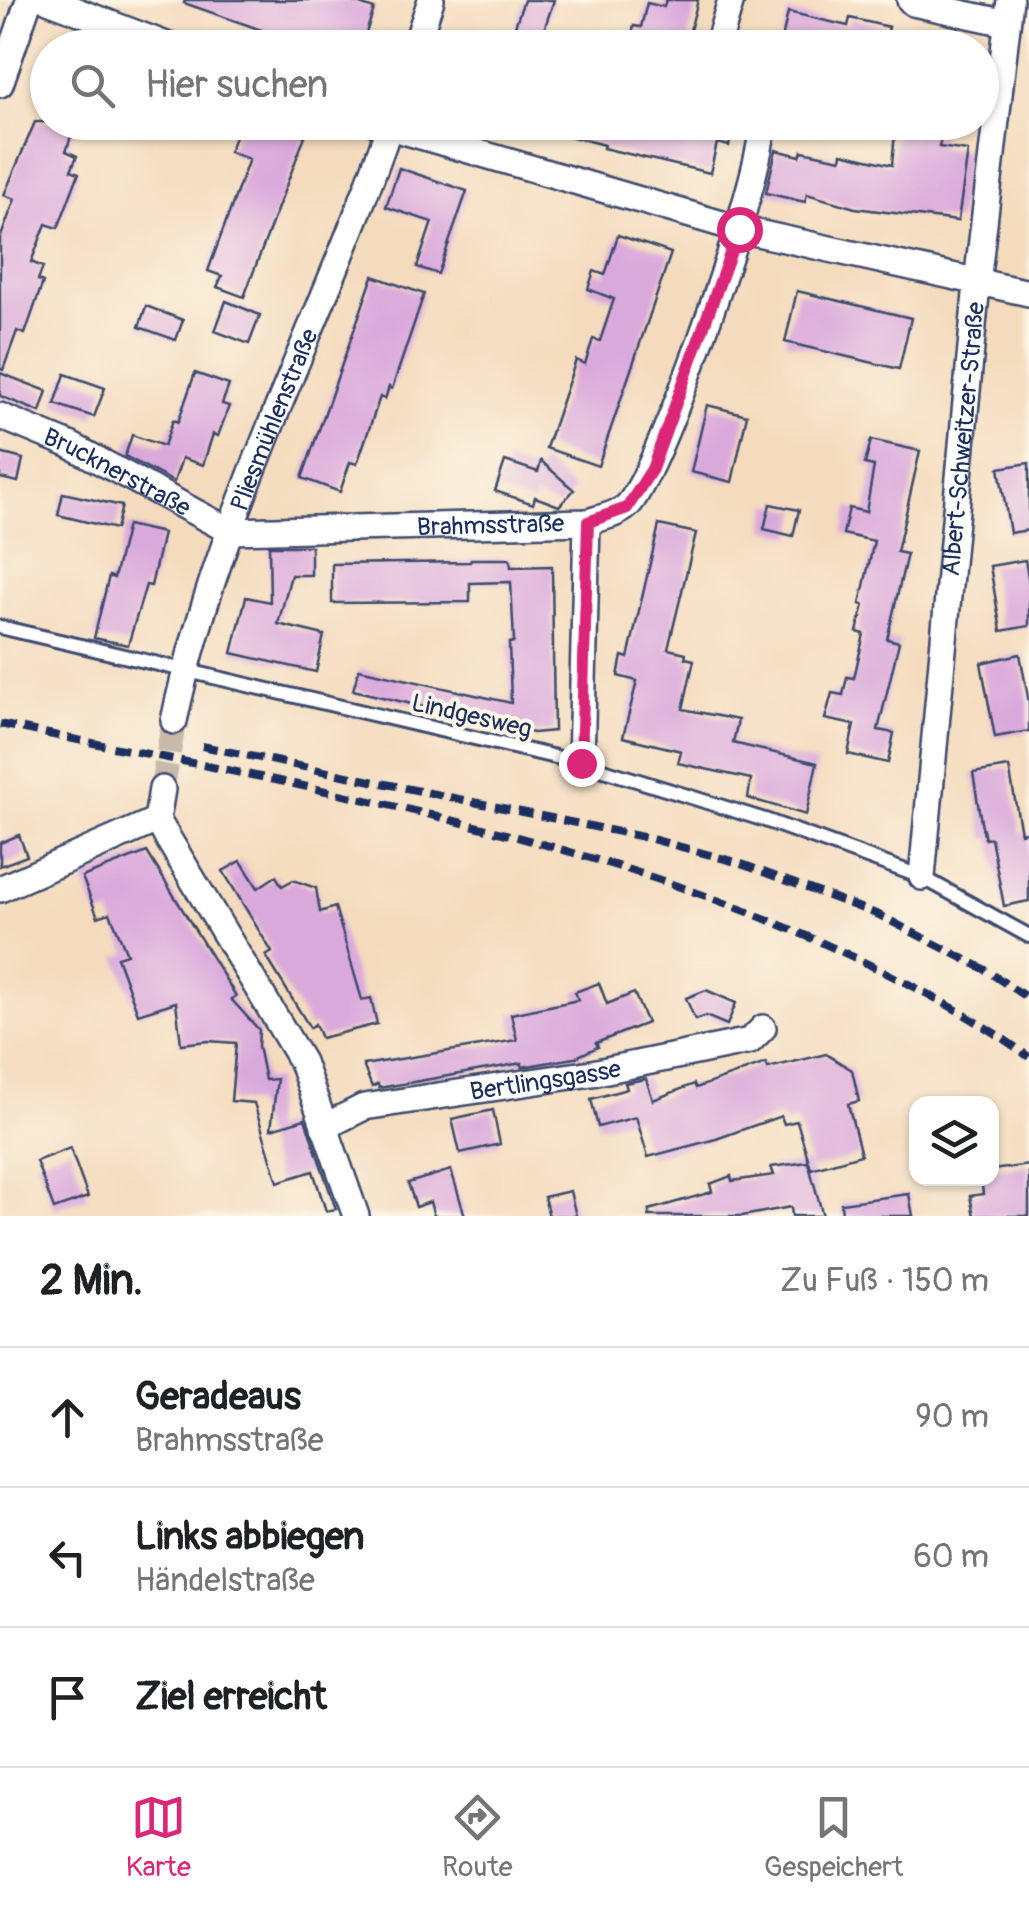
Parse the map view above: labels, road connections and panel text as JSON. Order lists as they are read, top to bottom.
{
  "streets": {
    "street": [
      "Pliesmühlenstraße",
      "Albert-Schweitzer-Straße",
      "Brucknerstraße",
      "Brahmsstraße",
      "Bertlingsgasse"
    ],
    "lane": ["Lindgesweg"]
  },
  "crossings": [
    ["Pliesmühlenstraße", "Brucknerstraße"],
    ["Pliesmühlenstraße", "Brahmsstraße"],
    ["Pliesmühlenstraße", "Lindgesweg"],
    ["Albert-Schweitzer-Straße", "Lindgesweg"],
    ["Brucknerstraße", "Brahmsstraße"]
  ],
  "page": {
    "search": "Hier suchen",
    "heading": ["2 Min.", "Zu Fuß · 150 m"],
    "list": [
      ["Geradeaus", "Brahmsstraße", "90 m"],
      ["Links abbiegen", "Händelstraße", "60 m"],
      "Ziel erreicht"
    ],
    "nav": ["Karte", "Route", "Gespeichert"]
  }
}
